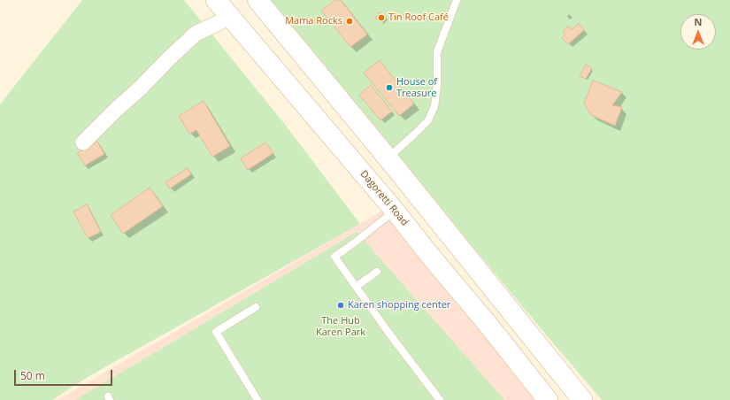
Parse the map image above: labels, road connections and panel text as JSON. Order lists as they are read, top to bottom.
{
  "streets": {
    "main road": ["Dagoretti Road"]
  },
  "parks": ["The Hub Karen Park"],
  "places": [
    "Tin Roof Café",
    "Mama Rocks",
    "House of Treasure",
    "Karen shopping center"
  ],
  "scale_bar": "50 m",
  "north": "top"
}
